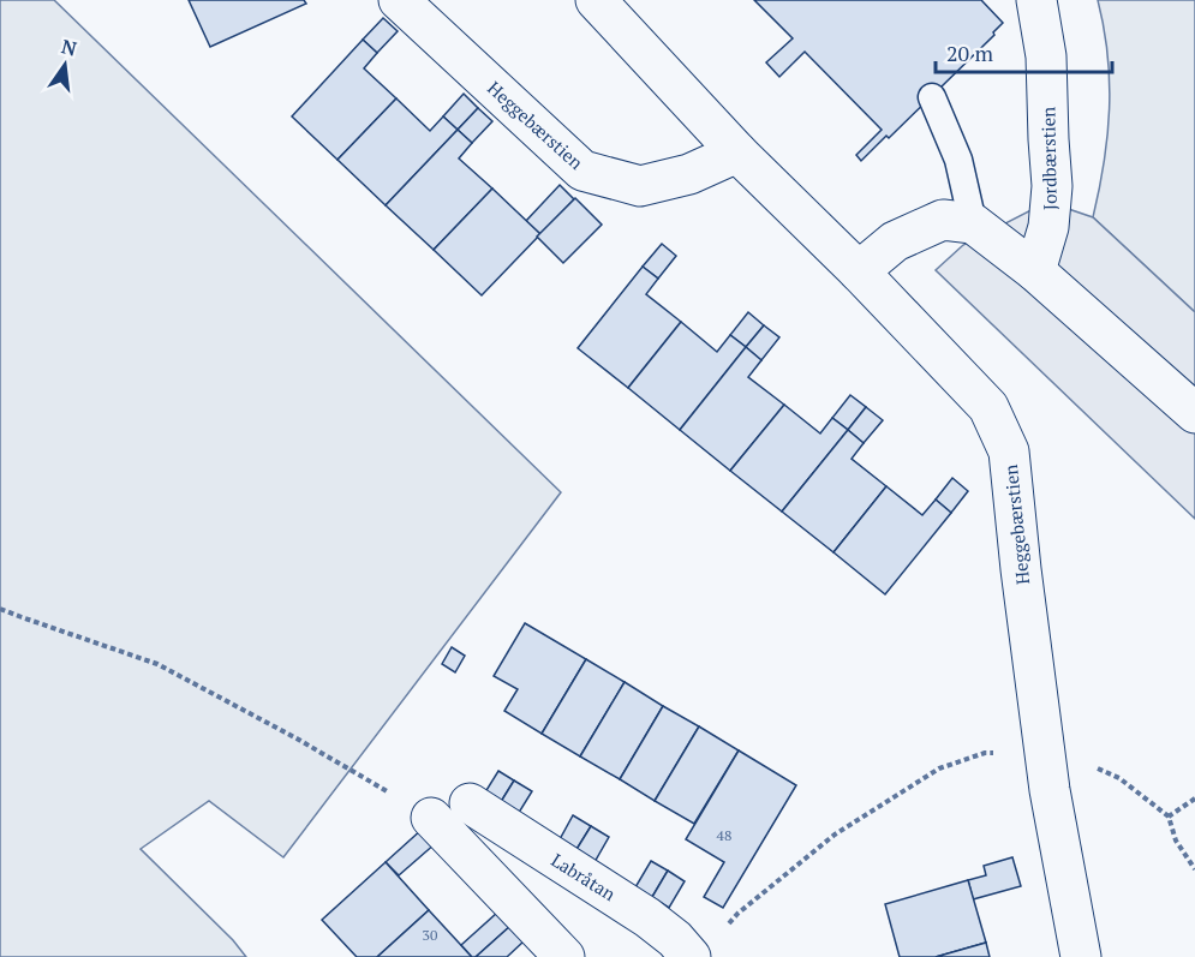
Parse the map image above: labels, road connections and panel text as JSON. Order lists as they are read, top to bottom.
{
  "streets": {
    "street": ["Heggebærstien", "Jordbærstien", "Labråtan"]
  },
  "house_numbers": ["48", "30"],
  "scale_bar": "20 m",
  "north": "top"
}
